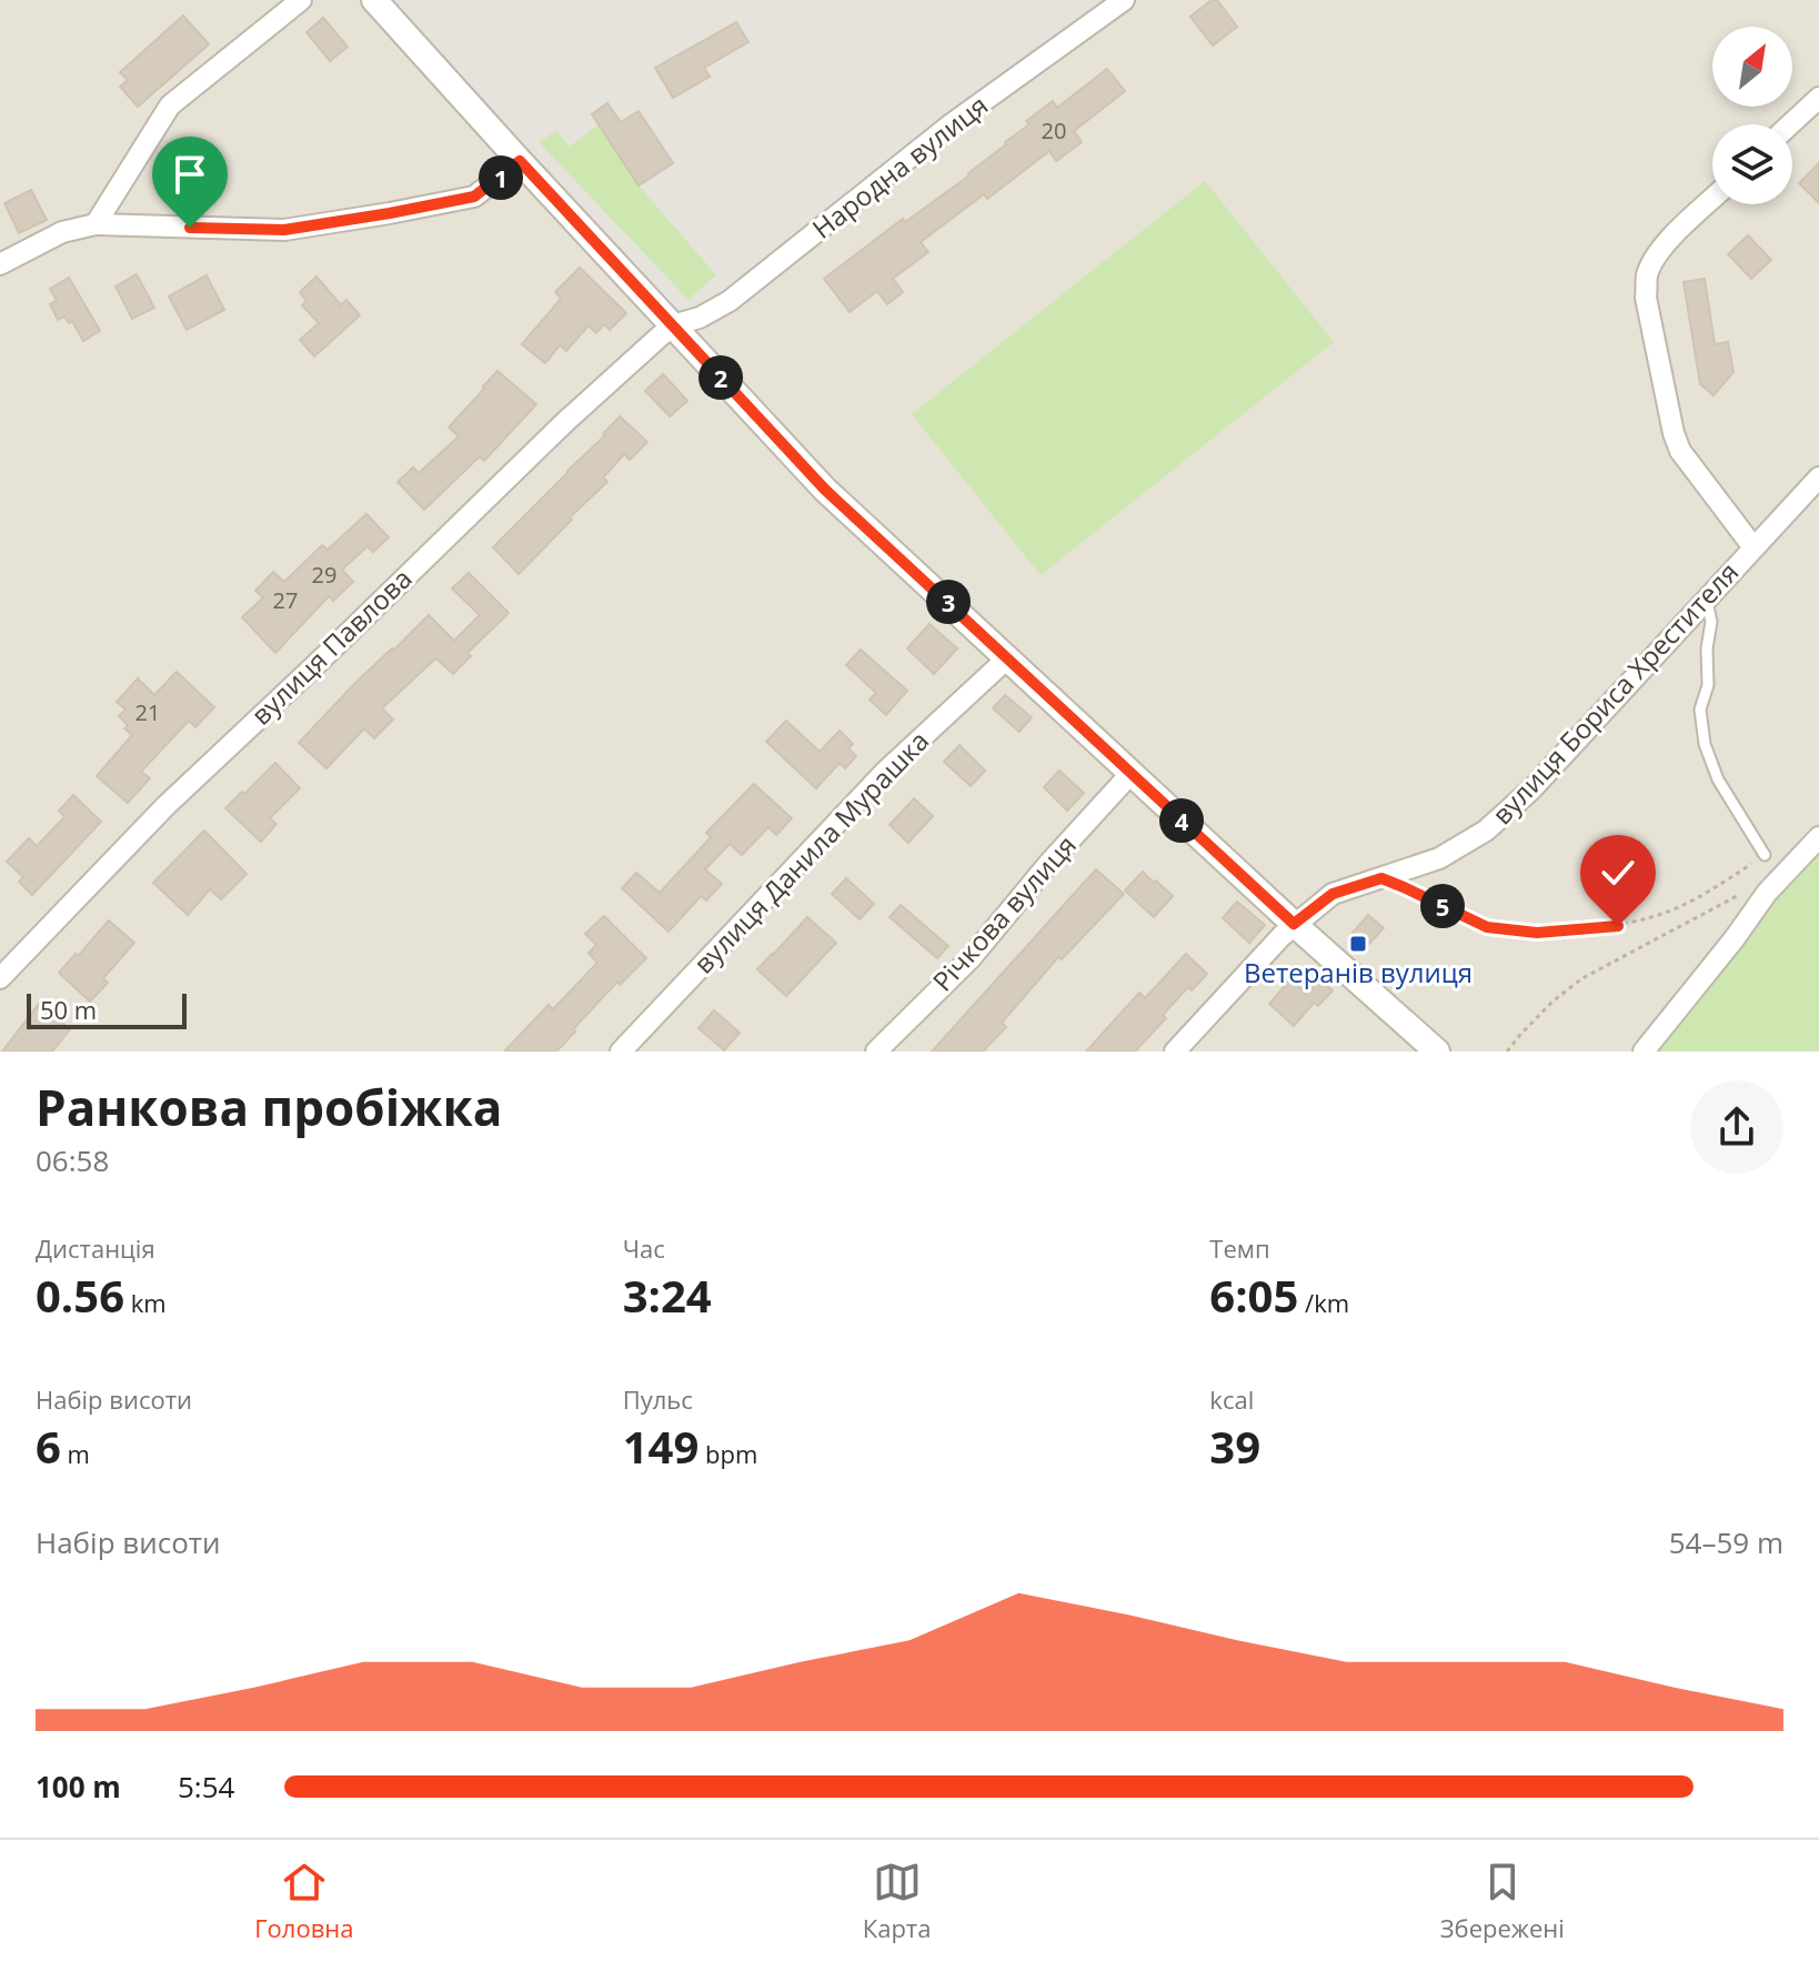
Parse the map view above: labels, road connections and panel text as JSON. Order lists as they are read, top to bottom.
{
  "streets": {
    "street": [
      "Народна вулиця",
      "вулиця Павлова",
      "вулиця Бориса Хрестителя",
      "вулиця Данила Мурашка",
      "Річкова вулиця"
    ]
  },
  "crossings": [
    ["Народна вулиця", "вулиця Павлова"]
  ],
  "places": {
    "transit": ["Ветеранів вулиця"]
  },
  "house_numbers": [
    "20",
    "29",
    "27",
    "21"
  ],
  "scale_bar": "50 m",
  "north": "top right",
  "page": {
    "pins": [
      "1",
      "2",
      "3",
      "4",
      "5"
    ],
    "scale": "50 m",
    "heading": ["Ранкова пробіжка", "06:58"],
    "stats": [
      ["Дистанція", "0.56 km"],
      ["Час", "3:24"],
      ["Темп", "6:05 /km"],
      ["Набір висоти", "6 m"],
      ["Пульс", "149 bpm"],
      ["kcal", "39"]
    ],
    "chart": ["Набір висоти", "54–59 m"],
    "list": [
      {
        "name": "100 m",
        "note": "5:54"
      }
    ],
    "tabs": ["Головна", "Карта", "Збережені"]
  }
}
